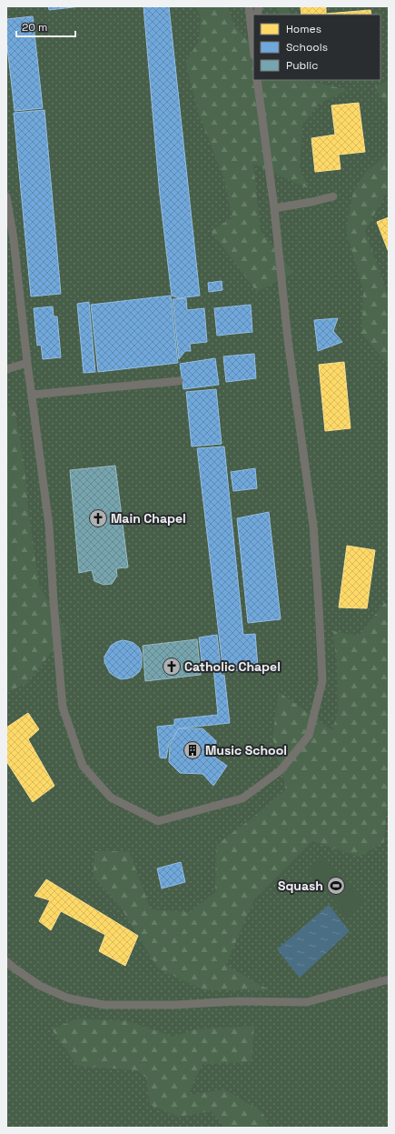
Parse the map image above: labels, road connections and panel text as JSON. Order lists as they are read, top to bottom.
{
  "places": {
    "church": ["Main Chapel", "Catholic Chapel"],
    "building": ["Music School"],
    "sports": ["Squash"]
  },
  "legend": ["Homes", "Schools", "Public"],
  "scale_bar": "20 m"
}
